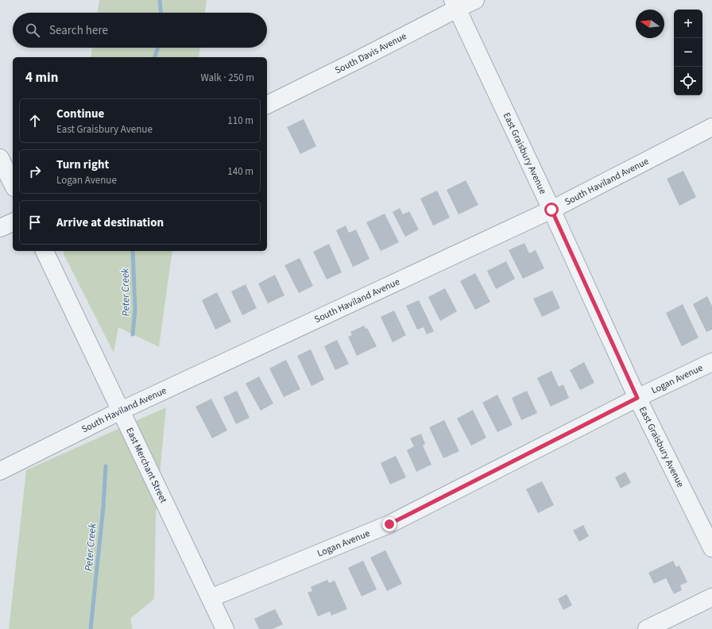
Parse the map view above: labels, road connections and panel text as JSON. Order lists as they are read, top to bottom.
{
  "streets": {
    "street": [
      "South Davis Avenue",
      "East Graisbury Avenue",
      "South Haviland Avenue",
      "Logan Avenue",
      "East Merchant Street"
    ]
  },
  "crossings": [
    ["South Davis Avenue", "East Graisbury Avenue"],
    ["East Graisbury Avenue", "South Haviland Avenue"],
    ["East Graisbury Avenue", "Logan Avenue"],
    ["South Haviland Avenue", "East Merchant Street"],
    ["Logan Avenue", "East Merchant Street"]
  ],
  "water": ["Peter Creek"],
  "north": "left",
  "page": {
    "map_buttons": ["+", "−"],
    "search": "Search here",
    "heading": ["4 min", "Walk · 250 m"],
    "list": [
      ["Continue", "East Graisbury Avenue", "110 m"],
      ["Turn right", "Logan Avenue", "140 m"],
      "Arrive at destination"
    ]
  }
}
